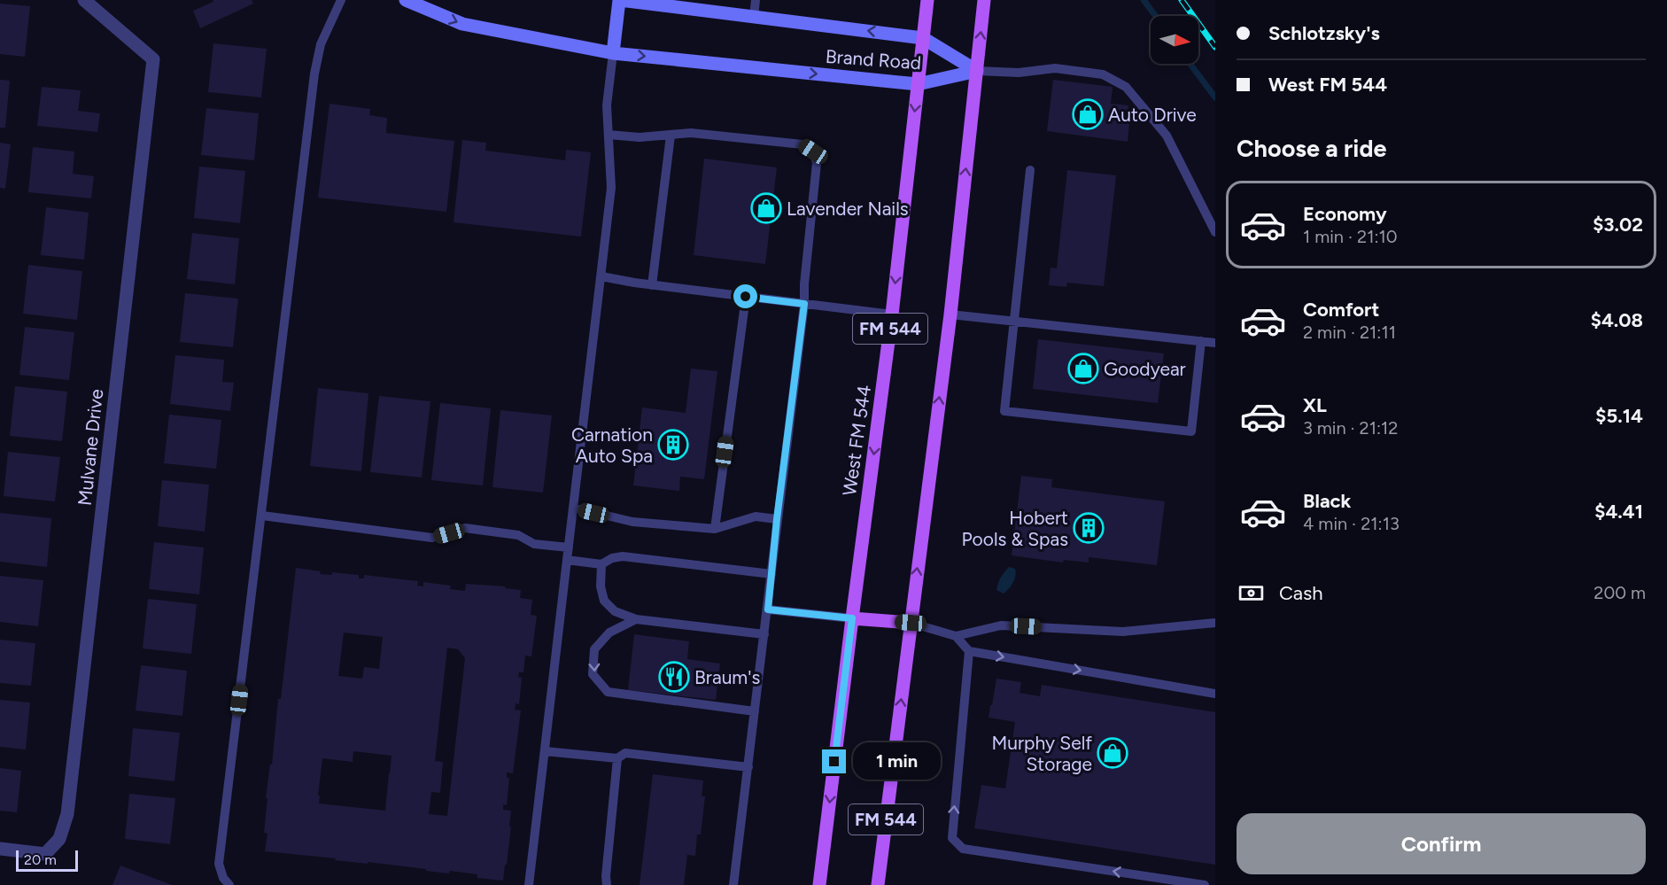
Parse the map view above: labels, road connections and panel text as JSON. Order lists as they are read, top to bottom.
{
  "streets": {
    "main road": ["Brand Road", "FM 544", "West FM 544"],
    "street": ["Mulvane Drive"]
  },
  "crossings": [
    ["Brand Road", "FM 544"],
    ["Brand Road", "West FM 544"]
  ],
  "places": {
    "shop": [
      "Auto Drive",
      "Lavender Nails",
      "Goodyear",
      "Murphy Self Storage"
    ],
    "building": ["Carnation Auto Spa", "Hobert Pools & Spas"],
    "restaurant": ["Braum's"]
  },
  "scale_bar": "20 m",
  "north": "right",
  "page": {
    "banner": ["Schlotzsky's", "West FM 544"],
    "heading": "Choose a ride",
    "list": [
      {
        "name": "Economy",
        "note": "1 min · 21:10",
        "value": "$3.02"
      },
      {
        "name": "Comfort",
        "note": "2 min · 21:11",
        "value": "$4.08"
      },
      {
        "name": "XL",
        "note": "3 min · 21:12",
        "value": "$5.14"
      },
      {
        "name": "Black",
        "note": "4 min · 21:13",
        "value": "$4.41"
      }
    ],
    "pay": ["Cash", "200 m"],
    "bubble": "1 min",
    "buttons": "Confirm",
    "scale": "20 m"
  }
}
